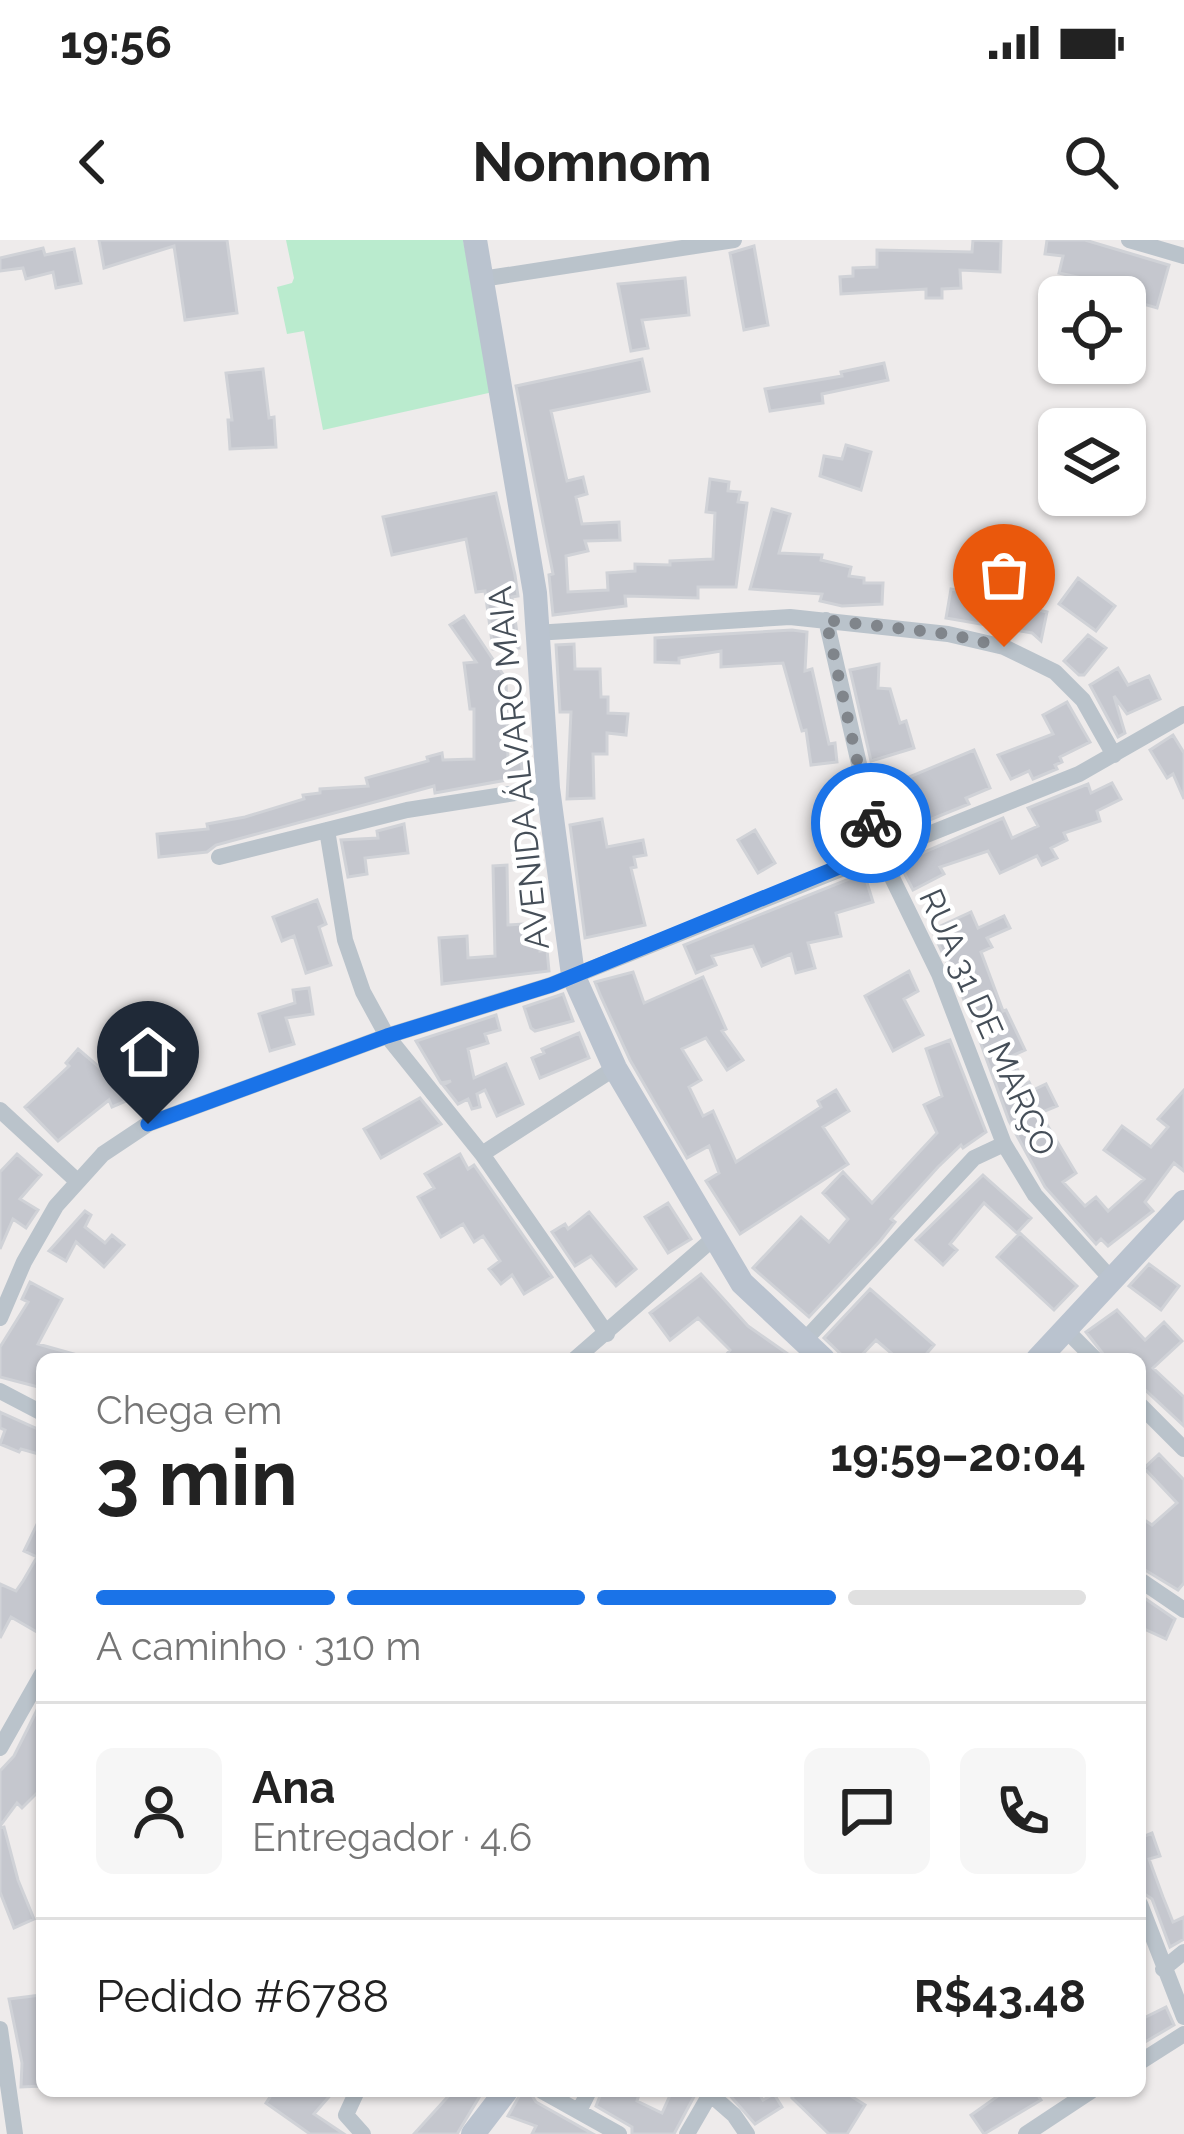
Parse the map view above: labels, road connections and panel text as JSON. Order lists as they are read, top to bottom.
{
  "streets": {
    "street": ["AVENIDA ÁLVARO MAIA", "RUA 31 DE MARÇO"]
  },
  "page": {
    "status": "19:56",
    "header": "Nomnom",
    "heading": ["3 min", "Chega em", "19:59–20:04"],
    "panel": [
      "Ana",
      "Entregador · 4.6",
      "Pedido #6788",
      "R$43.48"
    ],
    "bar": "A caminho · 310 m"
  }
}
